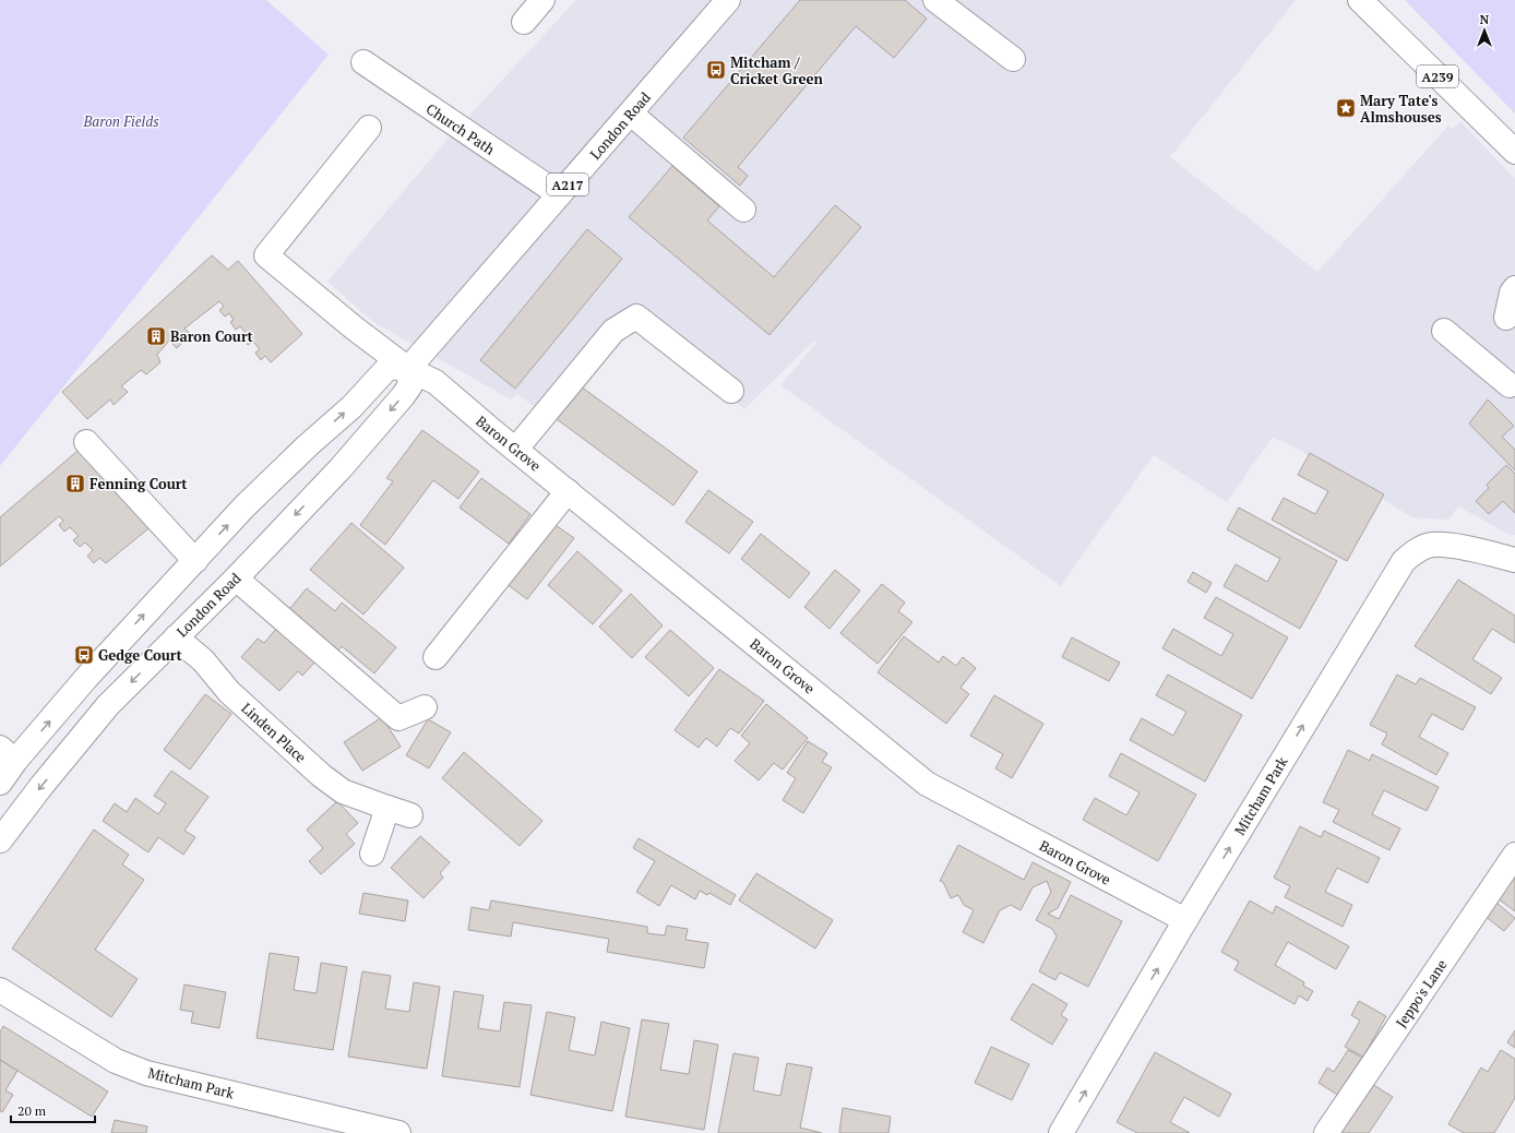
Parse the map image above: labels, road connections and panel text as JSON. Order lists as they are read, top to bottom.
{
  "streets": {
    "street": [
      "A239",
      "London Road",
      "Church Path",
      "A217",
      "Baron Grove",
      "Linden Place",
      "Mitcham Park",
      "Jeppo's Lane"
    ]
  },
  "crossings": [
    ["London Road", "Church Path"],
    ["London Road", "Baron Grove"],
    ["London Road", "Linden Place"],
    ["Baron Grove", "Mitcham Park"]
  ],
  "one_way": ["Mitcham Park"],
  "parks": ["Baron Fields"],
  "places": {
    "bus stop": ["Mitcham / Cricket Green", "Gedge Court"],
    "place": ["Mary Tate's Almshouses"],
    "building": ["Baron Court", "Fenning Court"]
  },
  "scale_bar": "20 m",
  "north": "top"
}
